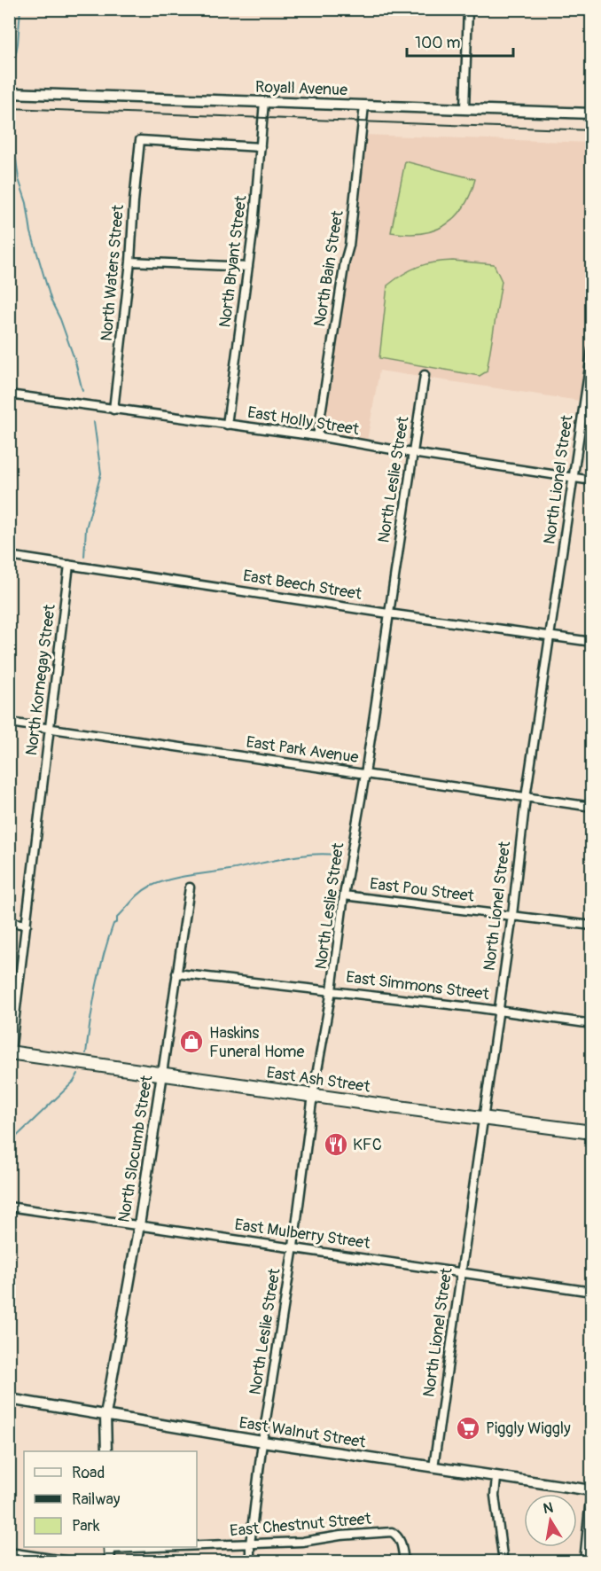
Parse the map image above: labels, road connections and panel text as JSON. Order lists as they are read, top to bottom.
{
  "streets": {
    "main road": ["East Ash Street"],
    "street": [
      "Royall Avenue",
      "North Bryant Street",
      "North Bain Street",
      "North Waters Street",
      "East Holly Street",
      "North Leslie Street",
      "North Lionel Street",
      "East Beech Street",
      "North Kornegay Street",
      "East Park Avenue",
      "East Pou Street",
      "East Simmons Street",
      "North Slocumb Street",
      "East Mulberry Street",
      "East Walnut Street",
      "East Chestnut Street"
    ]
  },
  "crossings": [
    ["Royall Avenue", "North Bryant Street"],
    ["Royall Avenue", "North Bain Street"],
    ["North Bryant Street", "North Waters Street"],
    ["North Bryant Street", "East Holly Street"],
    ["North Bain Street", "East Holly Street"],
    ["North Waters Street", "East Holly Street"],
    ["East Holly Street", "North Leslie Street"],
    ["East Holly Street", "North Lionel Street"],
    ["North Leslie Street", "East Beech Street"],
    ["North Leslie Street", "East Park Avenue"],
    ["North Leslie Street", "East Pou Street"],
    ["North Leslie Street", "East Simmons Street"],
    ["North Leslie Street", "East Ash Street"],
    ["North Leslie Street", "East Mulberry Street"],
    ["North Leslie Street", "East Walnut Street"],
    ["North Leslie Street", "East Chestnut Street"],
    ["North Lionel Street", "East Beech Street"],
    ["North Lionel Street", "East Park Avenue"],
    ["North Lionel Street", "East Pou Street"],
    ["North Lionel Street", "East Simmons Street"],
    ["North Lionel Street", "East Ash Street"],
    ["North Lionel Street", "East Mulberry Street"],
    ["North Lionel Street", "East Walnut Street"],
    ["East Beech Street", "North Kornegay Street"],
    ["North Kornegay Street", "East Park Avenue"],
    ["North Kornegay Street", "East Ash Street"],
    ["East Simmons Street", "North Slocumb Street"],
    ["East Ash Street", "North Slocumb Street"],
    ["North Slocumb Street", "East Mulberry Street"],
    ["North Slocumb Street", "East Walnut Street"]
  ],
  "places": {
    "shop": ["Haskins Funeral Home"],
    "restaurant": ["KFC"],
    "supermarket": ["Piggly Wiggly"]
  },
  "legend": ["Road", "Railway", "Park"],
  "scale_bar": "100 m",
  "north": "top"
}
